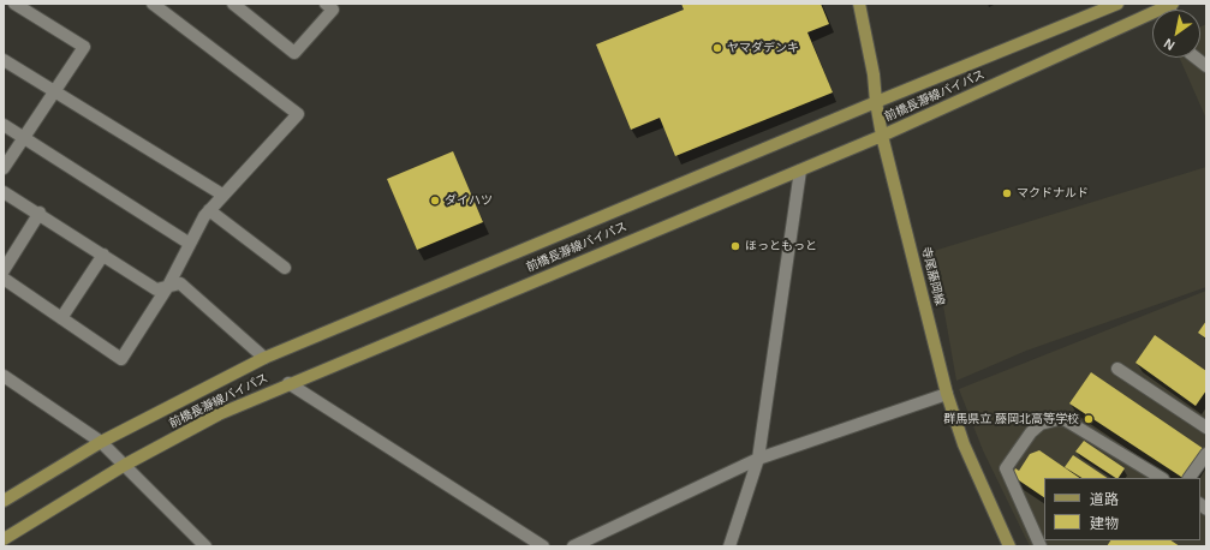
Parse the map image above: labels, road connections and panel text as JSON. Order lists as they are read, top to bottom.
{
  "streets": {
    "main road": ["前橋長瀞線バイパス", "寺尾藤岡線"]
  },
  "crossings": [
    ["前橋長瀞線バイパス", "寺尾藤岡線"]
  ],
  "places": [
    "ヤマダデンキ",
    "マクドナルド",
    "ダイハツ",
    "ほっともっと",
    "群馬県立 藤岡北高等学校"
  ],
  "legend": ["道路", "建物"],
  "north": "bottom left"
}
